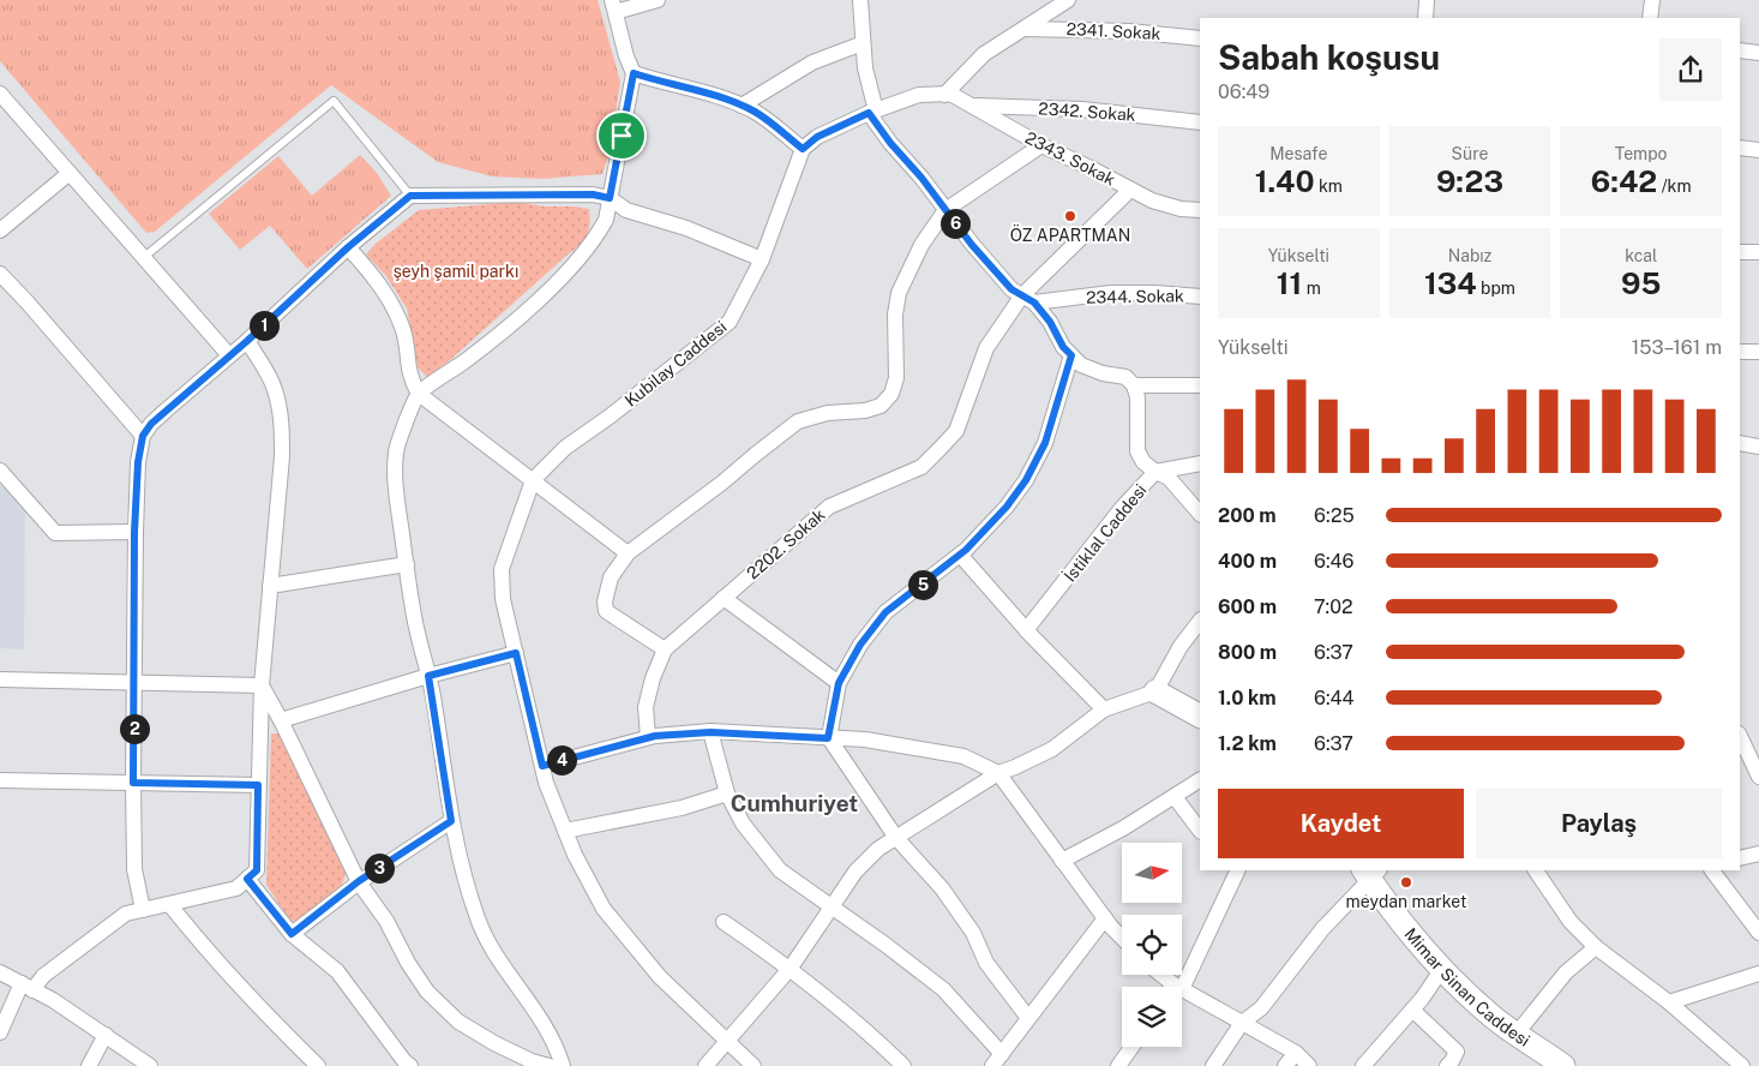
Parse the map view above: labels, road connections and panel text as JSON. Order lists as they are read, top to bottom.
{
  "streets": {
    "street": [
      "2341. Sokak",
      "2342. Sokak",
      "2343. Sokak",
      "2344. Sokak",
      "Kubilay Caddesi",
      "İstiklal Caddesi",
      "2202. Sokak",
      "Mimar Sinan Caddesi"
    ]
  },
  "crossings": [
    ["2342. Sokak", "2343. Sokak"],
    ["2343. Sokak", "2202. Sokak"],
    ["2344. Sokak", "2202. Sokak"]
  ],
  "districts": ["Cumhuriyet"],
  "parks": ["şeyh şamil parkı"],
  "places": ["ÖZ APARTMAN", "meydan market"],
  "north": "right",
  "page": {
    "heading": ["Sabah koşusu", "06:49"],
    "stats": [
      ["Mesafe", "1.40 km"],
      ["Süre", "9:23"],
      ["Tempo", "6:42 /km"],
      ["Yükselti", "11 m"],
      ["Nabız", "134 bpm"],
      ["kcal", "95"]
    ],
    "pins": [
      "6",
      "1",
      "5",
      "2",
      "4",
      "3"
    ],
    "chart": ["Yükselti", "153–161 m"],
    "list": [
      {
        "name": "200 m",
        "note": "6:25"
      },
      {
        "name": "400 m",
        "note": "6:46"
      },
      {
        "name": "600 m",
        "note": "7:02"
      },
      {
        "name": "800 m",
        "note": "6:37"
      },
      {
        "name": "1.0 km",
        "note": "6:44"
      },
      {
        "name": "1.2 km",
        "note": "6:37"
      }
    ],
    "buttons": ["Kaydet", "Paylaş"]
  }
}
